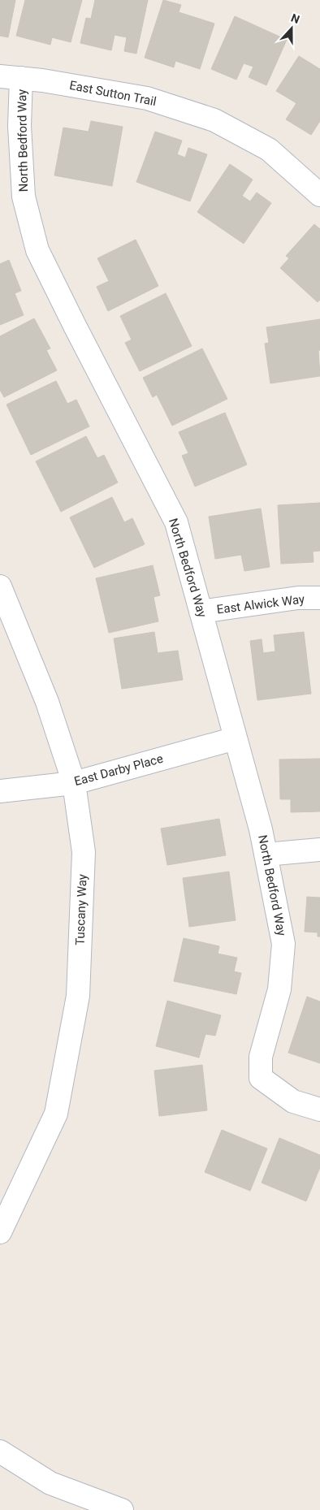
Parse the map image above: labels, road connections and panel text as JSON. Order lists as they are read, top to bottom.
{
  "streets": {
    "street": [
      "East Sutton Trail",
      "North Bedford Way",
      "East Alwick Way",
      "East Darby Place",
      "Tuscany Way"
    ]
  },
  "crossings": [
    ["East Sutton Trail", "North Bedford Way"],
    ["North Bedford Way", "East Alwick Way"],
    ["North Bedford Way", "East Darby Place"],
    ["East Darby Place", "Tuscany Way"]
  ],
  "north": "top"
}
